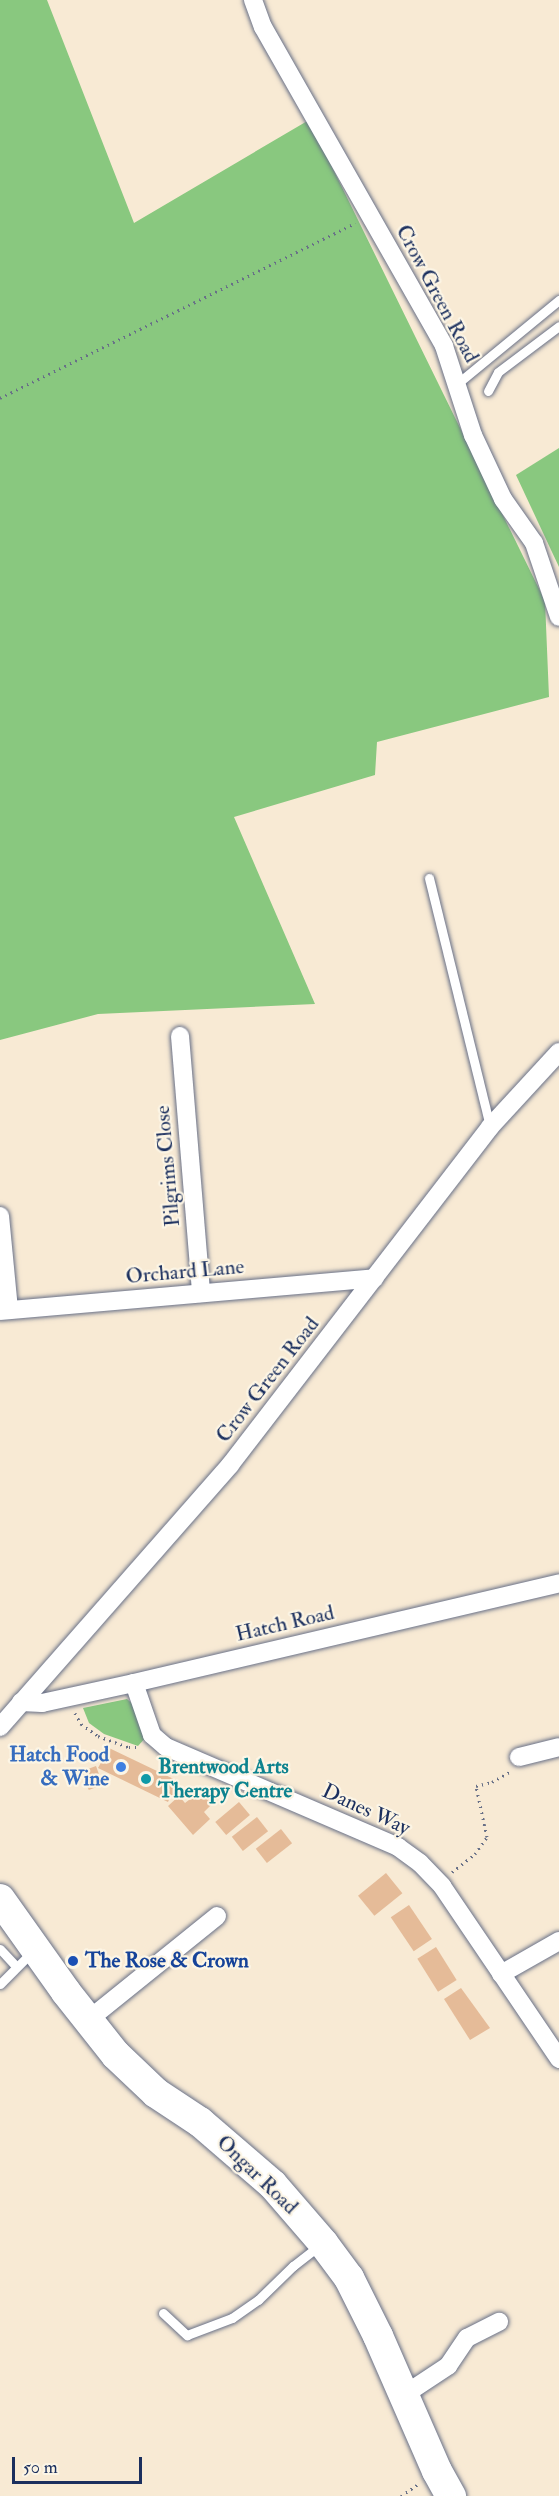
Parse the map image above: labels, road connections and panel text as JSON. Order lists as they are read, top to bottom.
{
  "streets": {
    "main road": ["Ongar Road"],
    "street": [
      "Crow Green Road",
      "Pilgrims Close",
      "Orchard Lane",
      "Hatch Road",
      "Danes Way"
    ]
  },
  "crossings": [
    ["Crow Green Road", "Orchard Lane"],
    ["Crow Green Road", "Hatch Road"],
    ["Pilgrims Close", "Orchard Lane"],
    ["Hatch Road", "Danes Way"]
  ],
  "places": ["Hatch Food & Wine", "Brentwood Arts Therapy Centre", "The Rose & Crown"],
  "scale_bar": "50 m"
}
